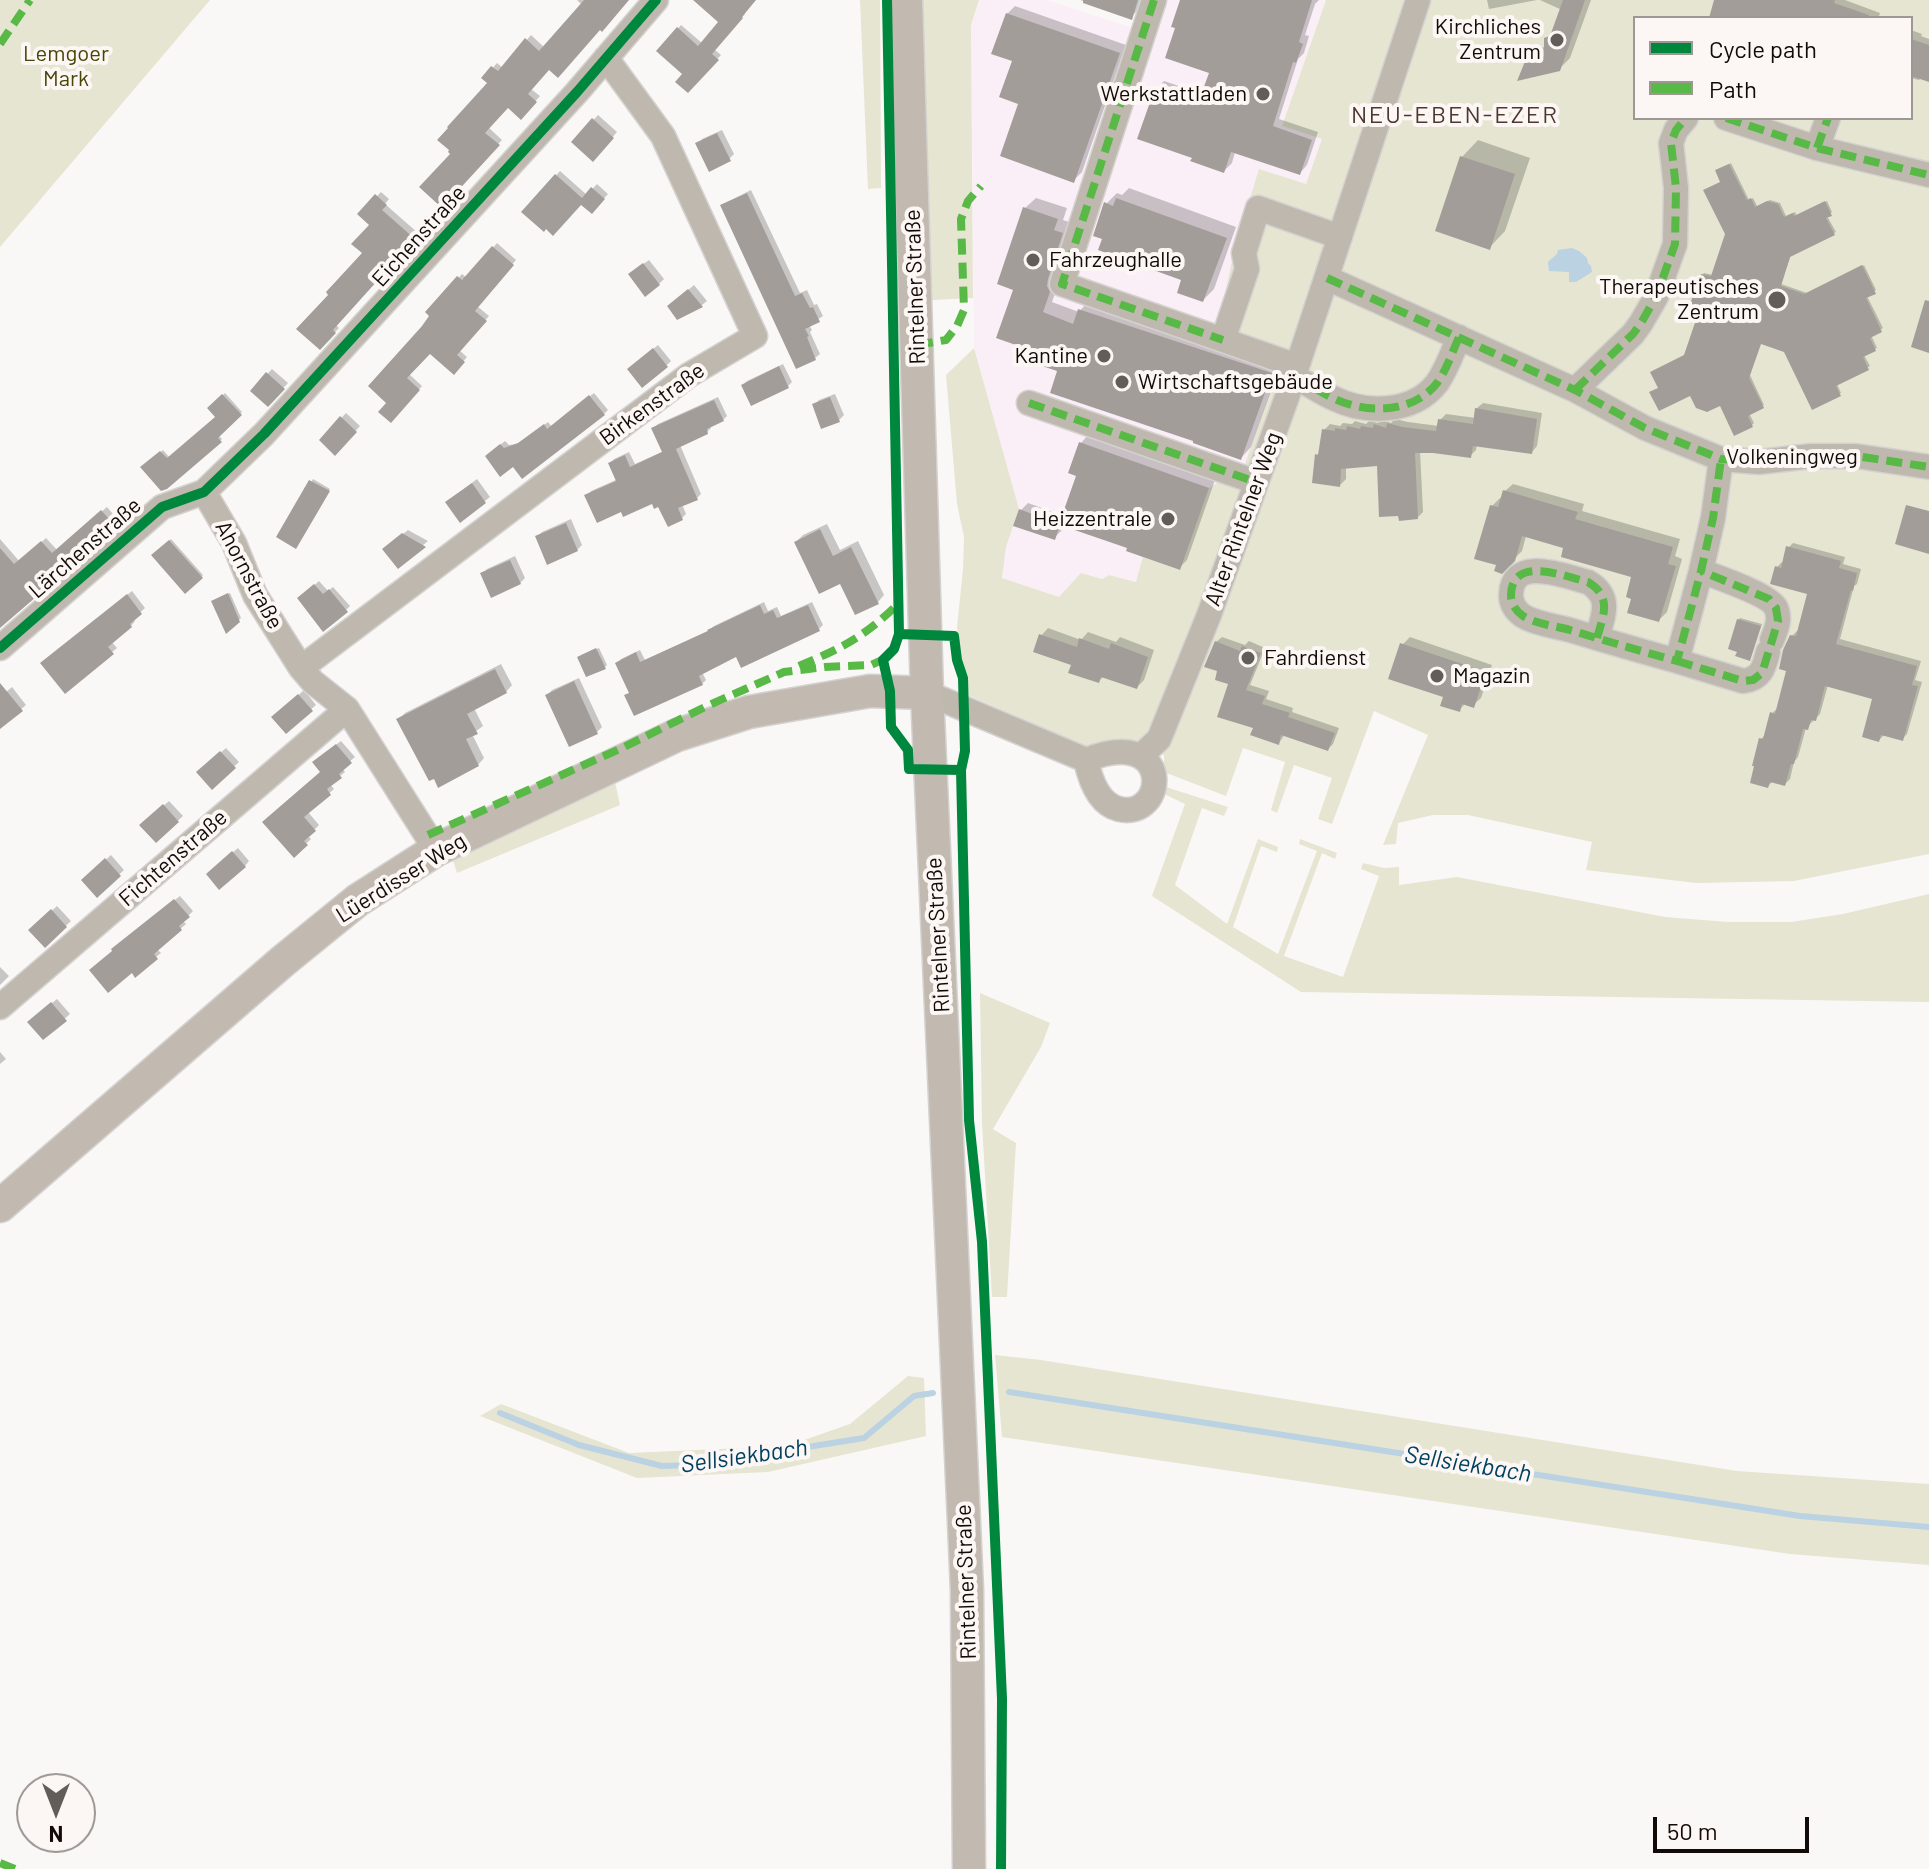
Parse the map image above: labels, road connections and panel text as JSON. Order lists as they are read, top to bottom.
{
  "streets": {
    "main road": ["Rintelner Straße", "Lüerdisser Weg"],
    "street": [
      "Eichenstraße",
      "Birkenstraße",
      "Volkeningweg",
      "Alter Rintelner Weg",
      "Lärchenstraße",
      "Ahornstraße",
      "Fichtenstraße"
    ]
  },
  "crossings": [
    ["Eichenstraße", "Birkenstraße"],
    ["Eichenstraße", "Lärchenstraße"],
    ["Eichenstraße", "Ahornstraße"],
    ["Rintelner Straße", "Lüerdisser Weg"],
    ["Birkenstraße", "Ahornstraße"],
    ["Volkeningweg", "Alter Rintelner Weg"],
    ["Lärchenstraße", "Ahornstraße"],
    ["Ahornstraße", "Fichtenstraße"],
    ["Ahornstraße", "Lüerdisser Weg"]
  ],
  "districts": ["NEU-EBEN-EZER"],
  "water": ["Sellsiekbach"],
  "parks": ["Lemgoer Mark"],
  "places": [
    "Kirchliches Zentrum",
    "Werkstattladen",
    "Fahrzeughalle",
    "Therapeutisches Zentrum",
    "Kantine",
    "Wirtschaftsgebäude",
    "Heizzentrale",
    "Fahrdienst",
    "Magazin"
  ],
  "legend": ["Cycle path", "Path"],
  "scale_bar": "50 m",
  "north": "bottom"
}
